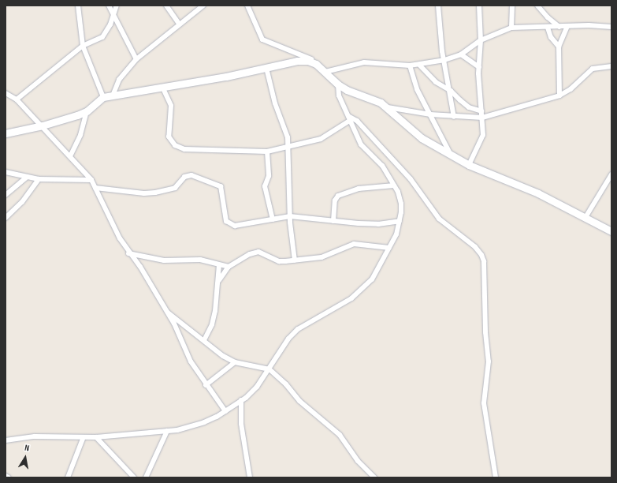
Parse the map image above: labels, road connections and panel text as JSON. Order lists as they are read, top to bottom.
{
  "north": "top"
}
